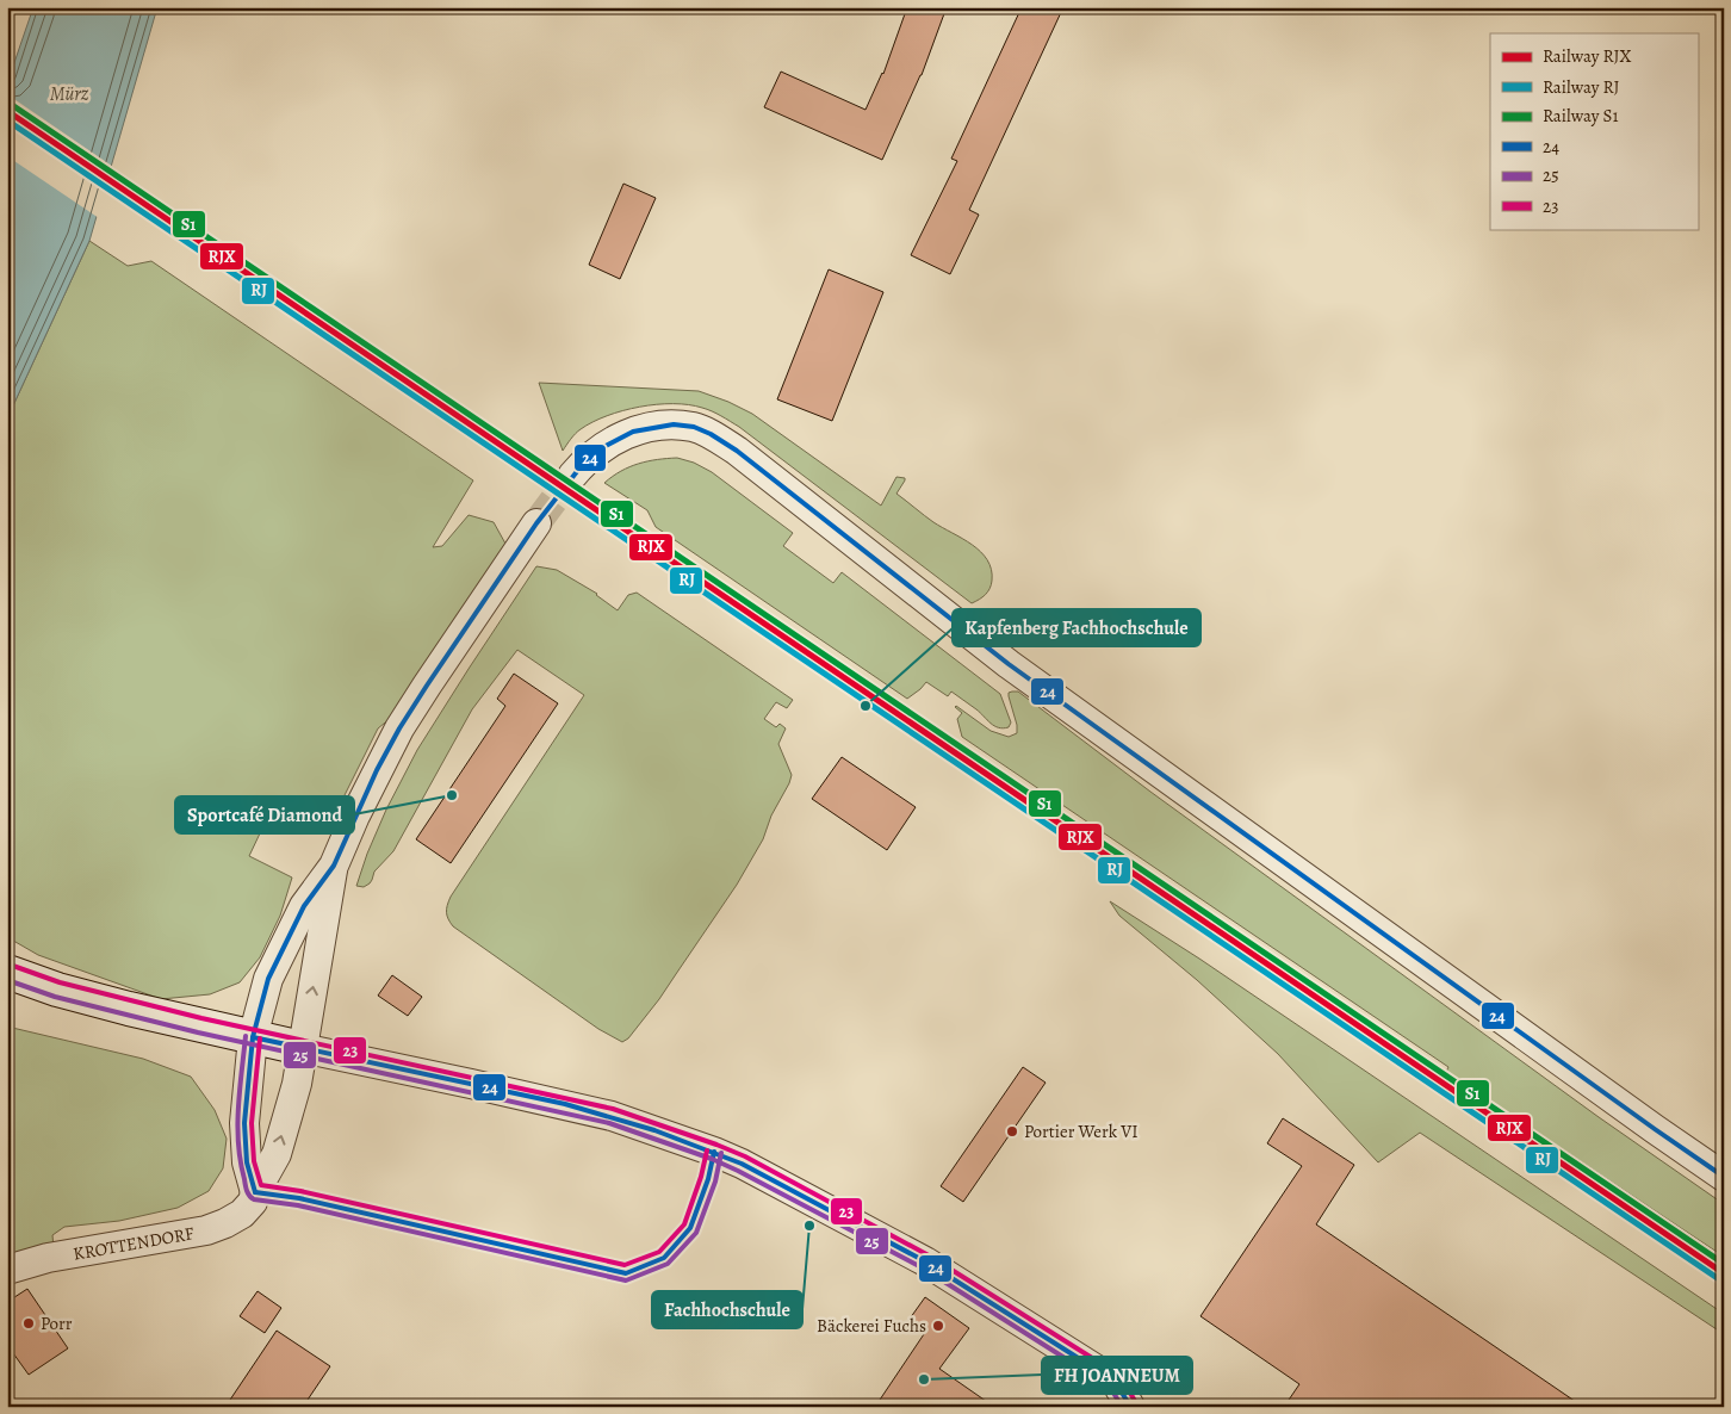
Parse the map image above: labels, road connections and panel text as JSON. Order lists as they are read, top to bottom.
{
  "streets": {
    "street": ["KROTTENDORF"]
  },
  "water": ["Mürz"],
  "places": [
    "Kapfenberg Fachhochschule",
    "Sportcafé Diamond",
    "Portier Werk VI",
    "Fachhochschule",
    "Porr",
    "Bäckerei Fuchs",
    "FH JOANNEUM"
  ],
  "lines": [
    "rail line S1",
    "rail line RJX",
    "rail line RJ",
    "transit line 24",
    "transit line 23",
    "transit line 25"
  ],
  "legend": [
    "Railway RJX",
    "Railway RJ",
    "Railway S1",
    "24",
    "25",
    "23"
  ]
}
